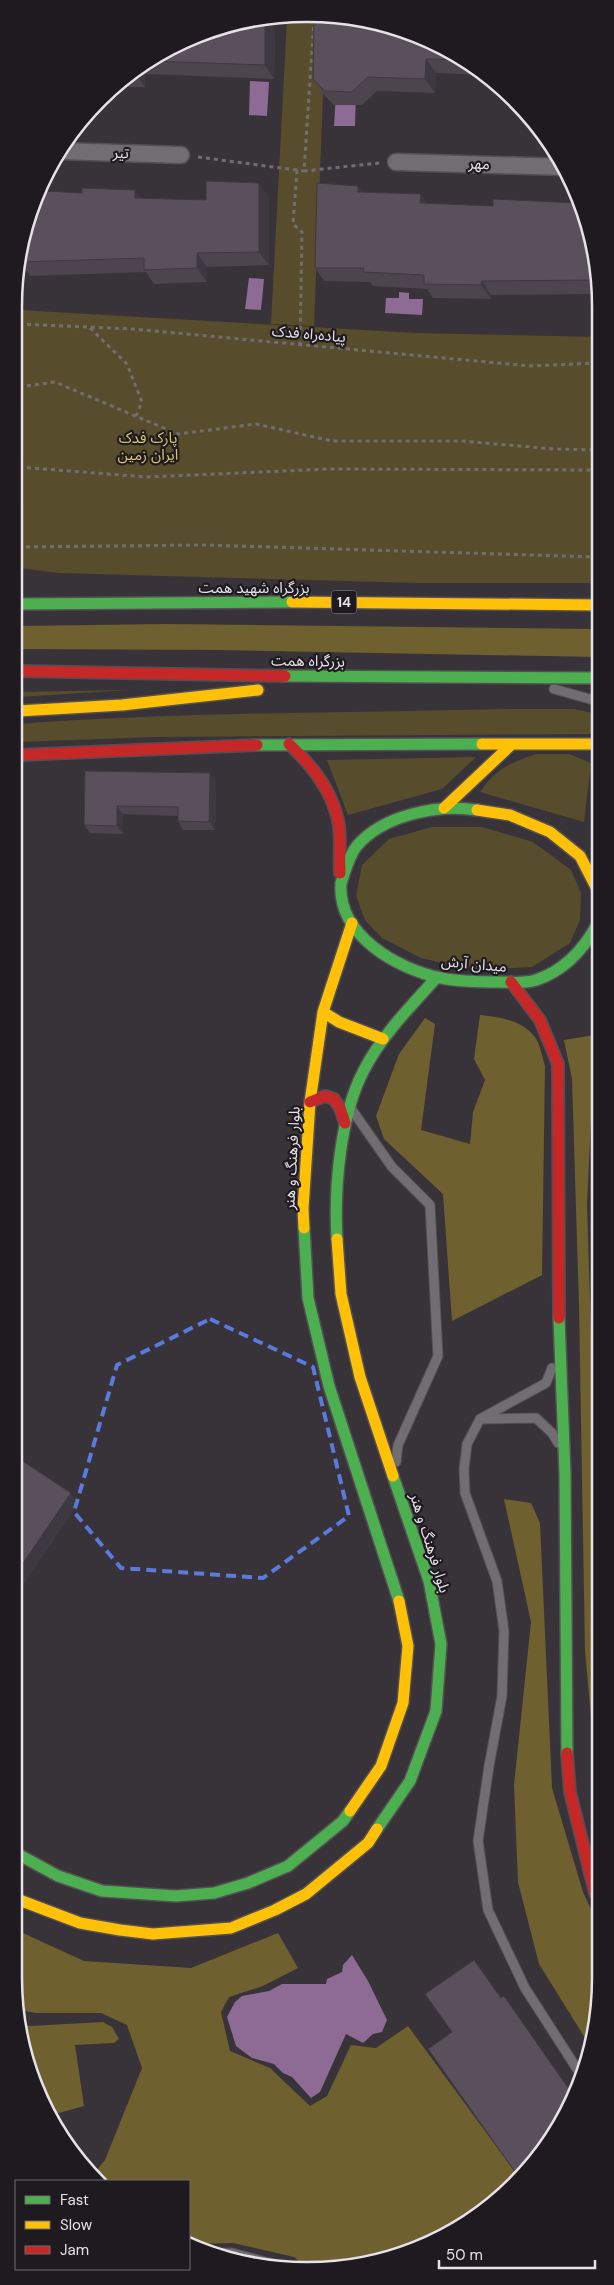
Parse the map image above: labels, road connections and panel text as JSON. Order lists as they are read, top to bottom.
{
  "streets": {
    "main road": [
      "بزرگراه شهید همت",
      "14",
      "بزرگراه همت",
      "میدان آرش",
      "بلوار فرهنگ و هنر"
    ],
    "street": ["تیر", "مهر"],
    "path": ["پیاده‌راه فدک"]
  },
  "crossings": [
    ["بزرگراه شهید همت", "14"],
    ["میدان آرش", "بلوار فرهنگ و هنر"]
  ],
  "parks": ["پارک فدک ایران زمین"],
  "legend": ["Fast", "Slow", "Jam"],
  "scale_bar": "50 m"
}
